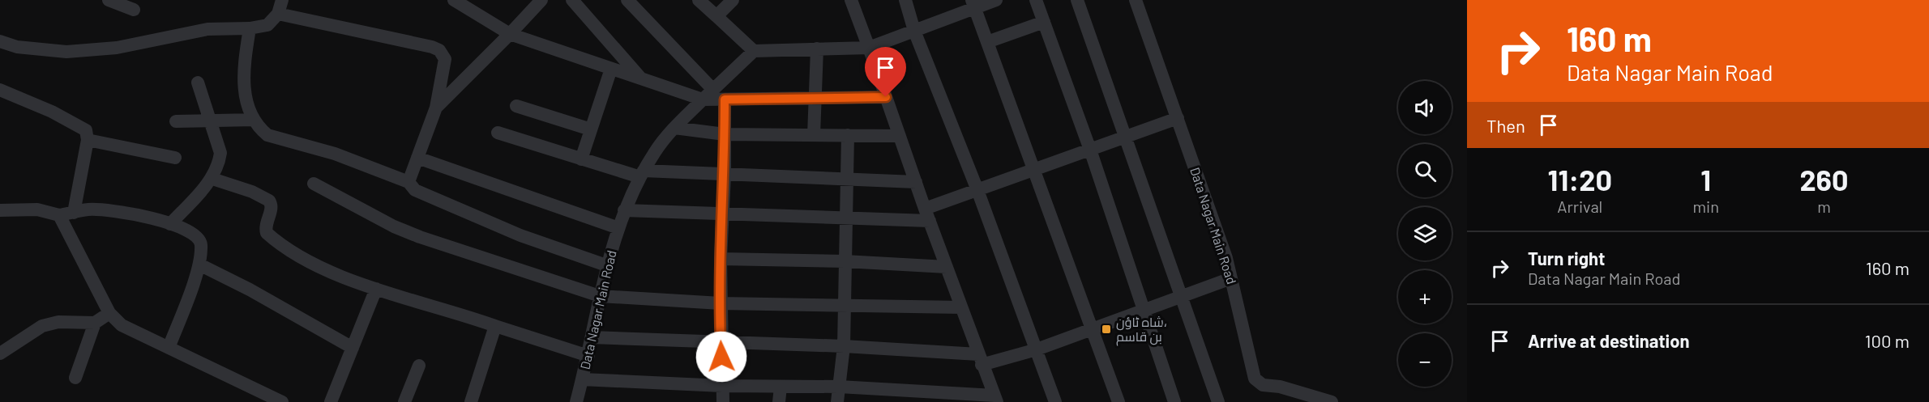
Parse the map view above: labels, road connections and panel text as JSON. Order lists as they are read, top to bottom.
{
  "streets": {
    "street": ["Data Nagar Main Road"]
  },
  "places": {
    "transit": ["شاہ ٹاؤن، بن قاسم"]
  },
  "page": {
    "turn": ["160 m", "Data Nagar Main Road"],
    "map_buttons": ["+", "−"],
    "then": "Then",
    "eta": [
      "11:20",
      "Arrival",
      "1",
      "min",
      "260",
      "m"
    ],
    "list": [
      {
        "name": "Turn right",
        "note": "Data Nagar Main Road",
        "value": "160 m"
      },
      {
        "name": "Arrive at destination",
        "value": "100 m"
      }
    ]
  }
}
